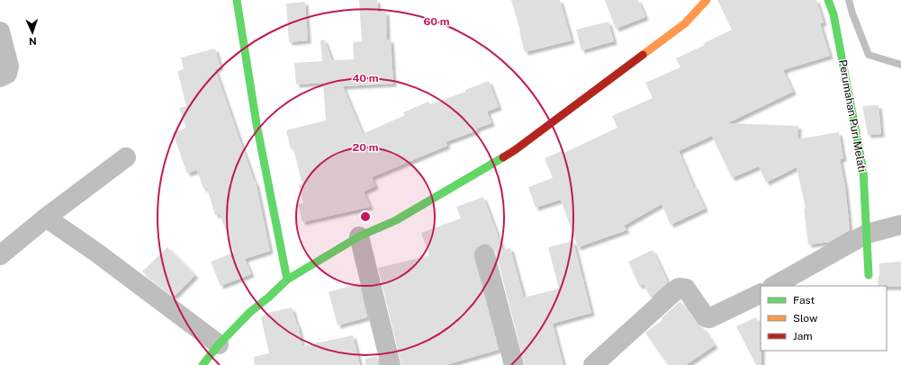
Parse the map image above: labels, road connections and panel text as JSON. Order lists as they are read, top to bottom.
{
  "streets": {
    "street": ["Perumahan Puri Melati"]
  },
  "legend": ["Fast", "Slow", "Jam"],
  "north": "bottom",
  "rings": ["60 m", "40 m", "20 m"]
}
